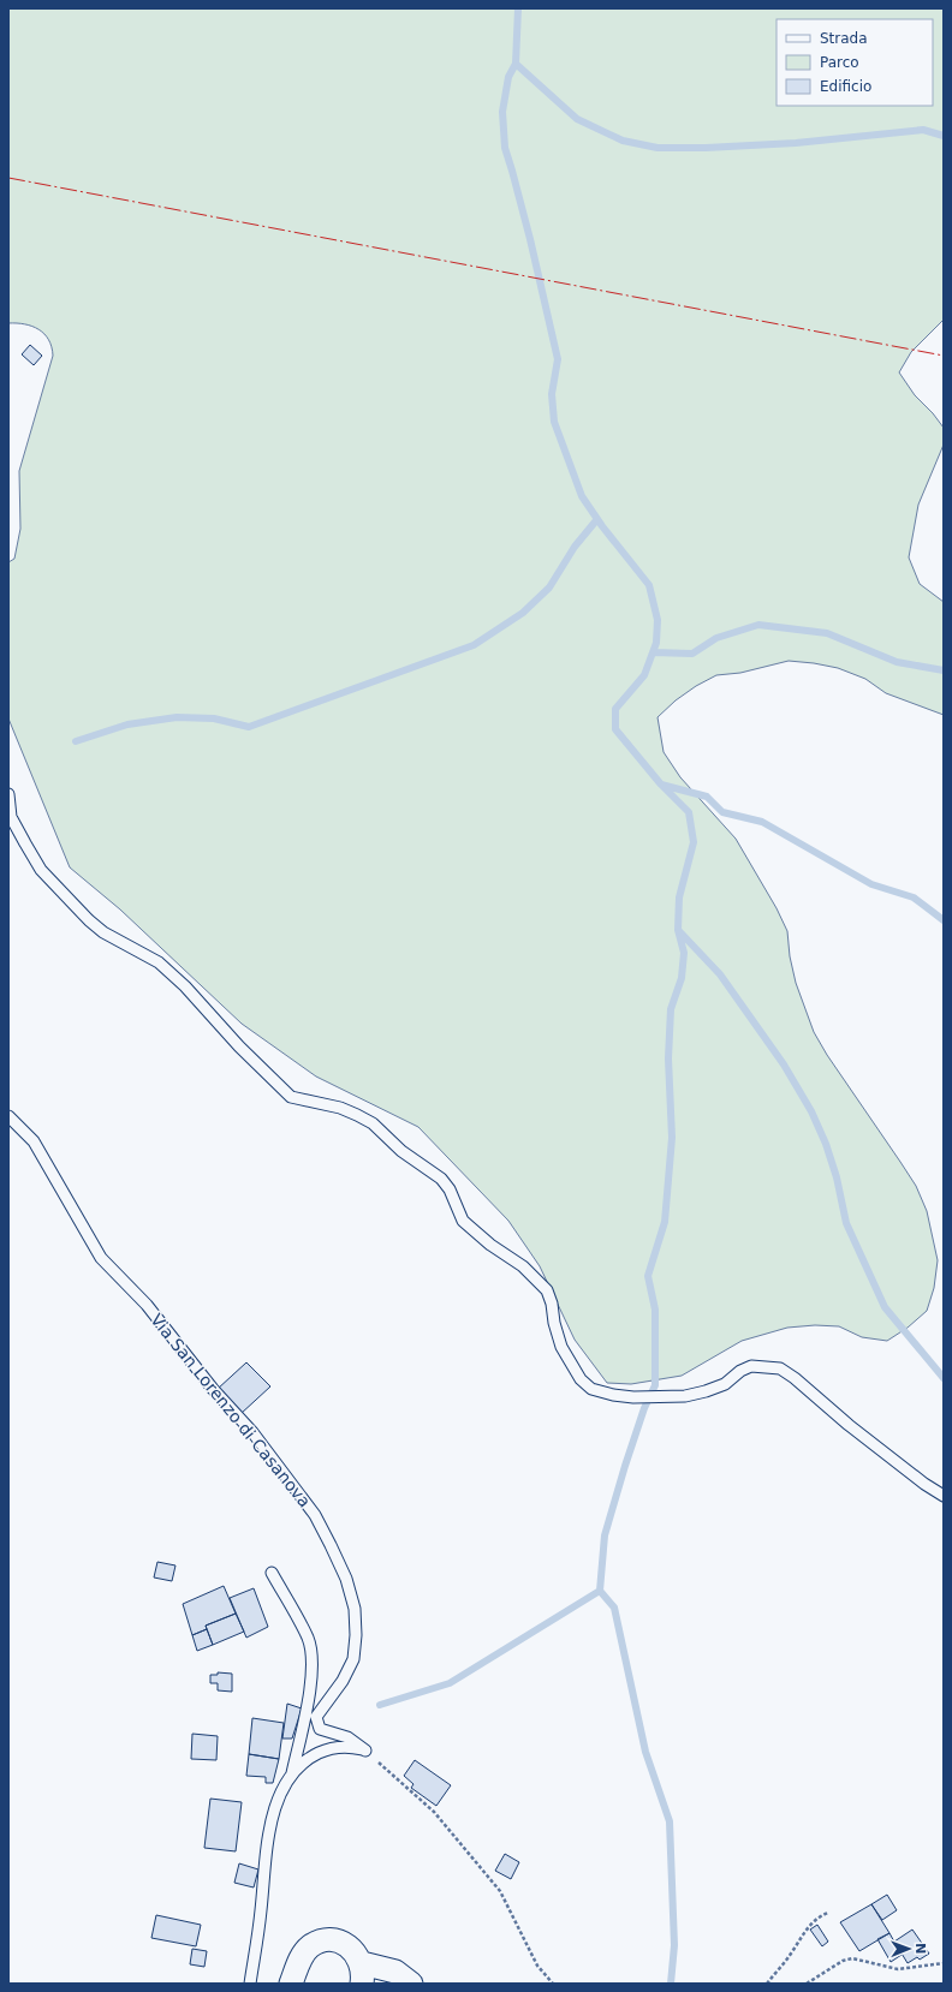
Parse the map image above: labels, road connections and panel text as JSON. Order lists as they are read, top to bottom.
{
  "streets": {
    "lane": ["Via San Lorenzo di Casanova"]
  },
  "legend": ["Strada", "Parco", "Edificio"],
  "north": "right"
}
